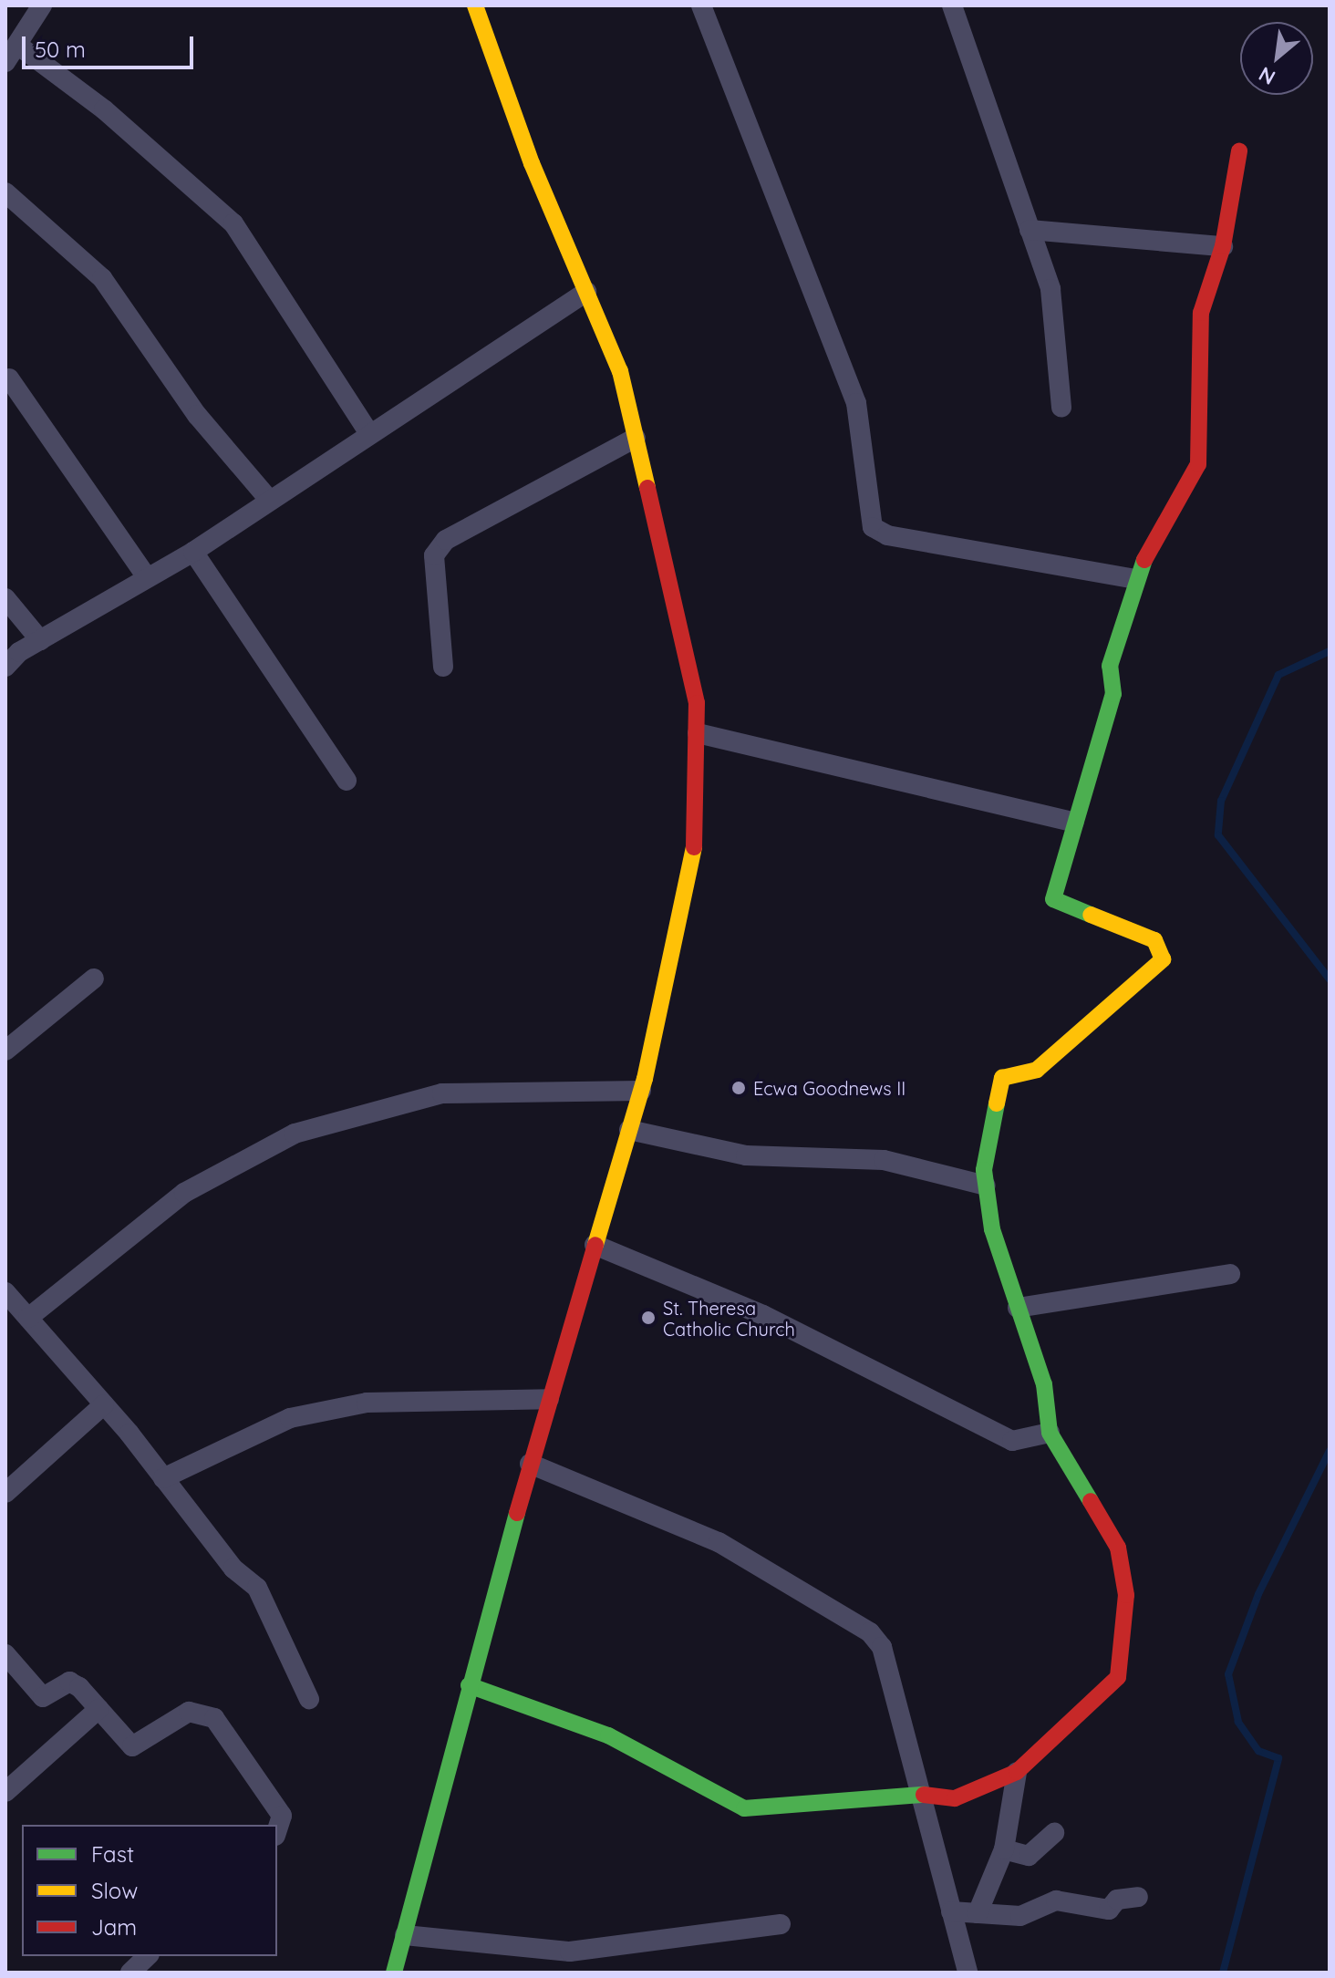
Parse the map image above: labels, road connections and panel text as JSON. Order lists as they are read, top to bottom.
{
  "places": ["Ecwa Goodnews II", "St. Theresa Catholic Church"],
  "legend": ["Fast", "Slow", "Jam"],
  "scale_bar": "50 m",
  "north": "bottom left"
}
